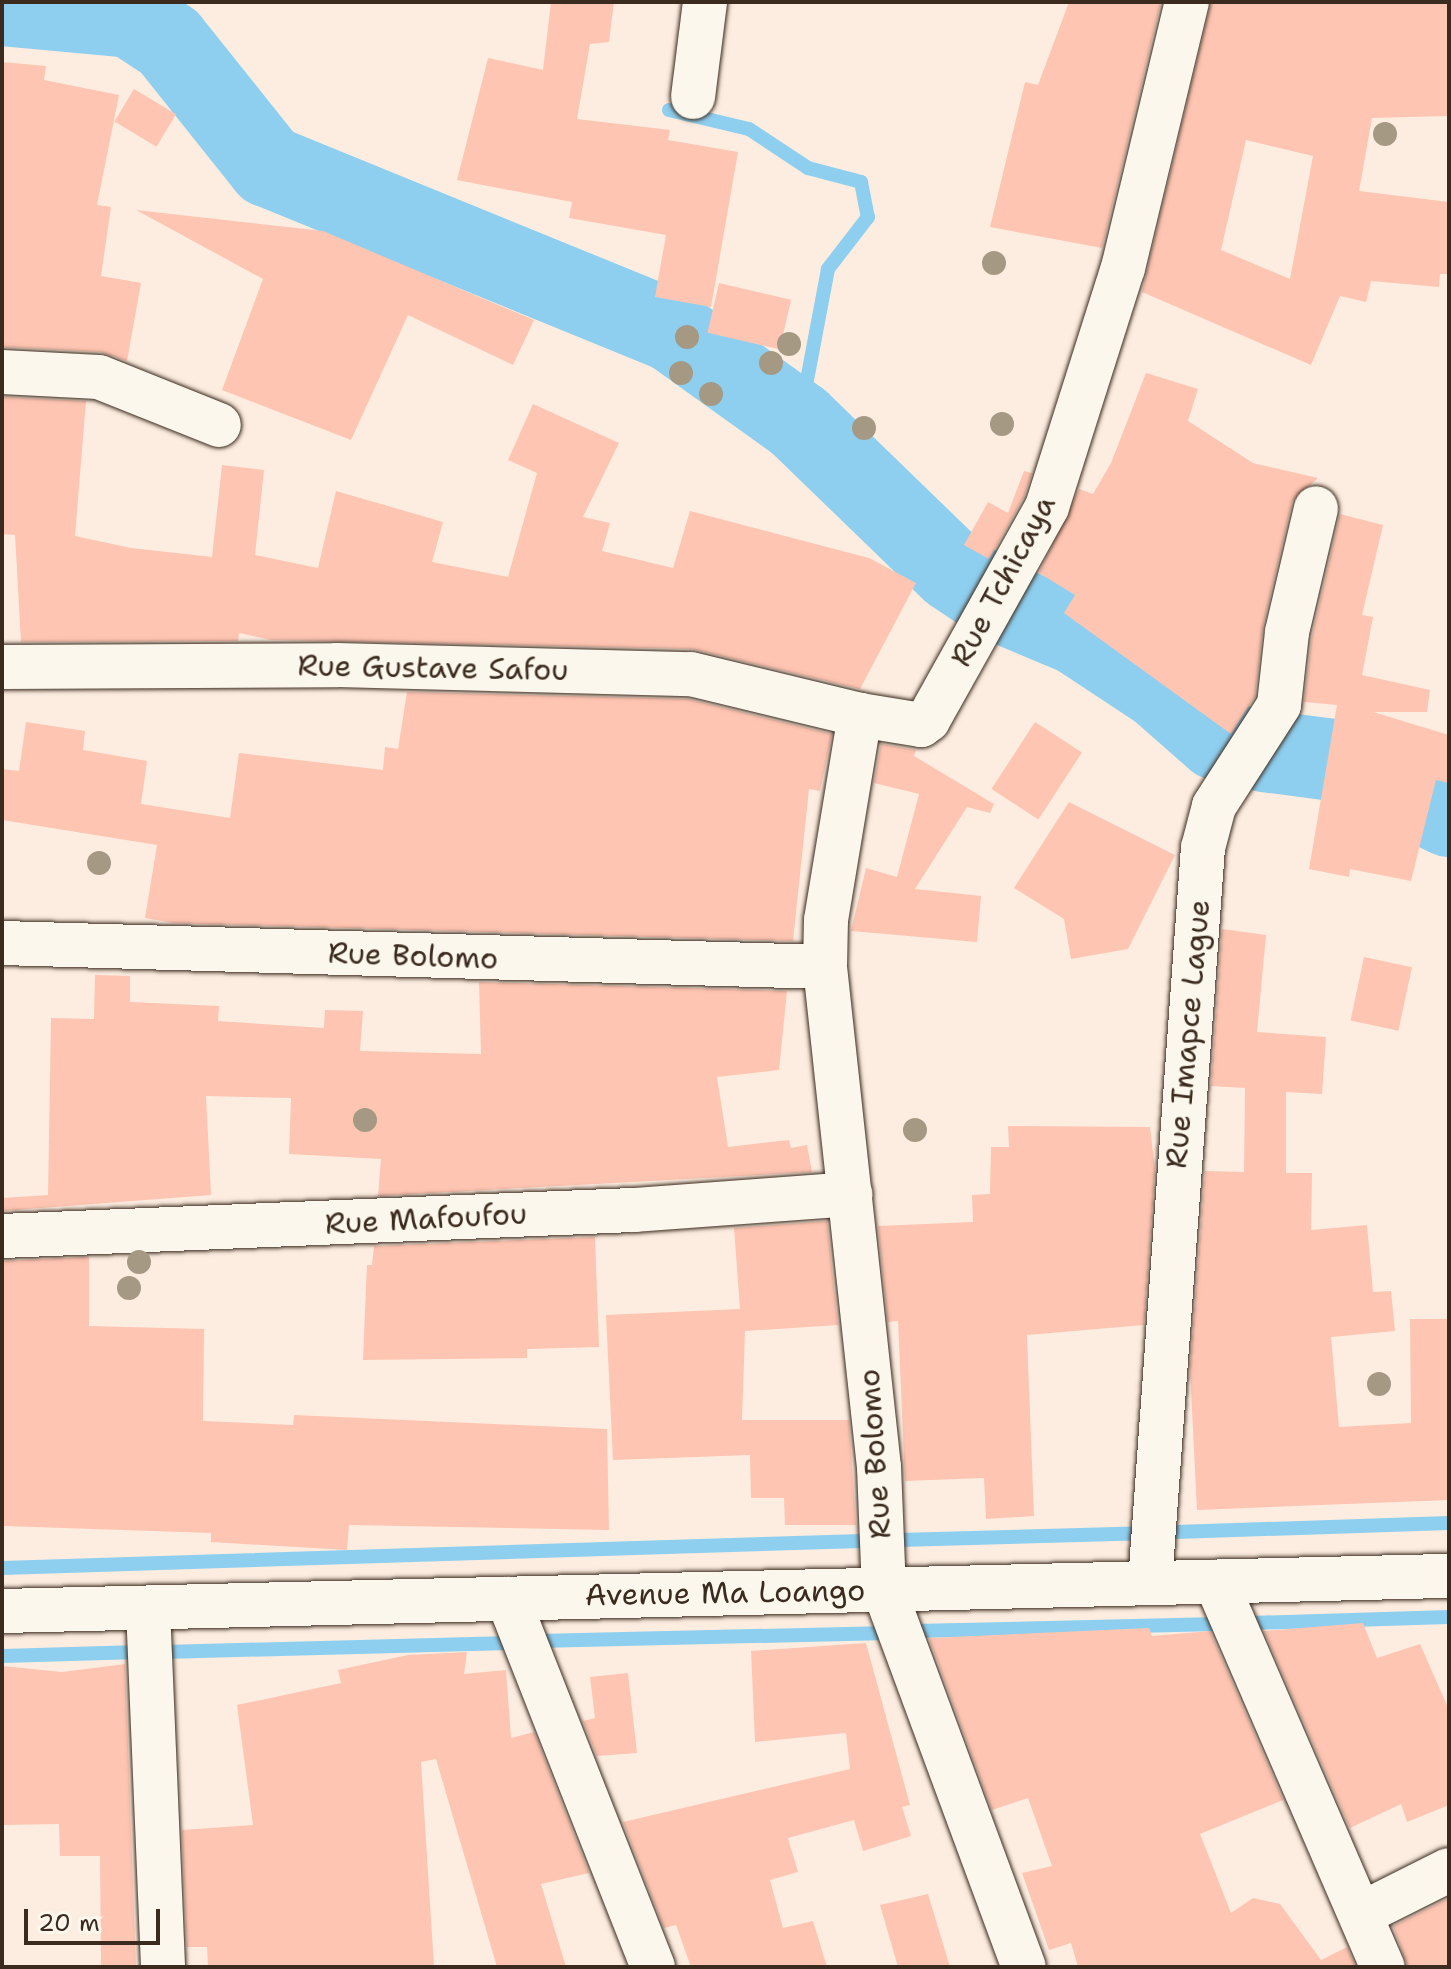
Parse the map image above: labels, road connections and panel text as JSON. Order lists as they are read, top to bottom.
{
  "streets": {
    "street": [
      "Rue Tchicaya",
      "Rue Gustave Safou",
      "Rue Bolomo",
      "Rue Imapce Lague",
      "Rue Mafoufou",
      "Avenue Ma Loango"
    ]
  },
  "crossings": [
    ["Rue Tchicaya", "Rue Gustave Safou"],
    ["Rue Bolomo", "Rue Mafoufou"],
    ["Rue Bolomo", "Avenue Ma Loango"],
    ["Rue Imapce Lague", "Avenue Ma Loango"]
  ],
  "scale_bar": "20 m"
}
